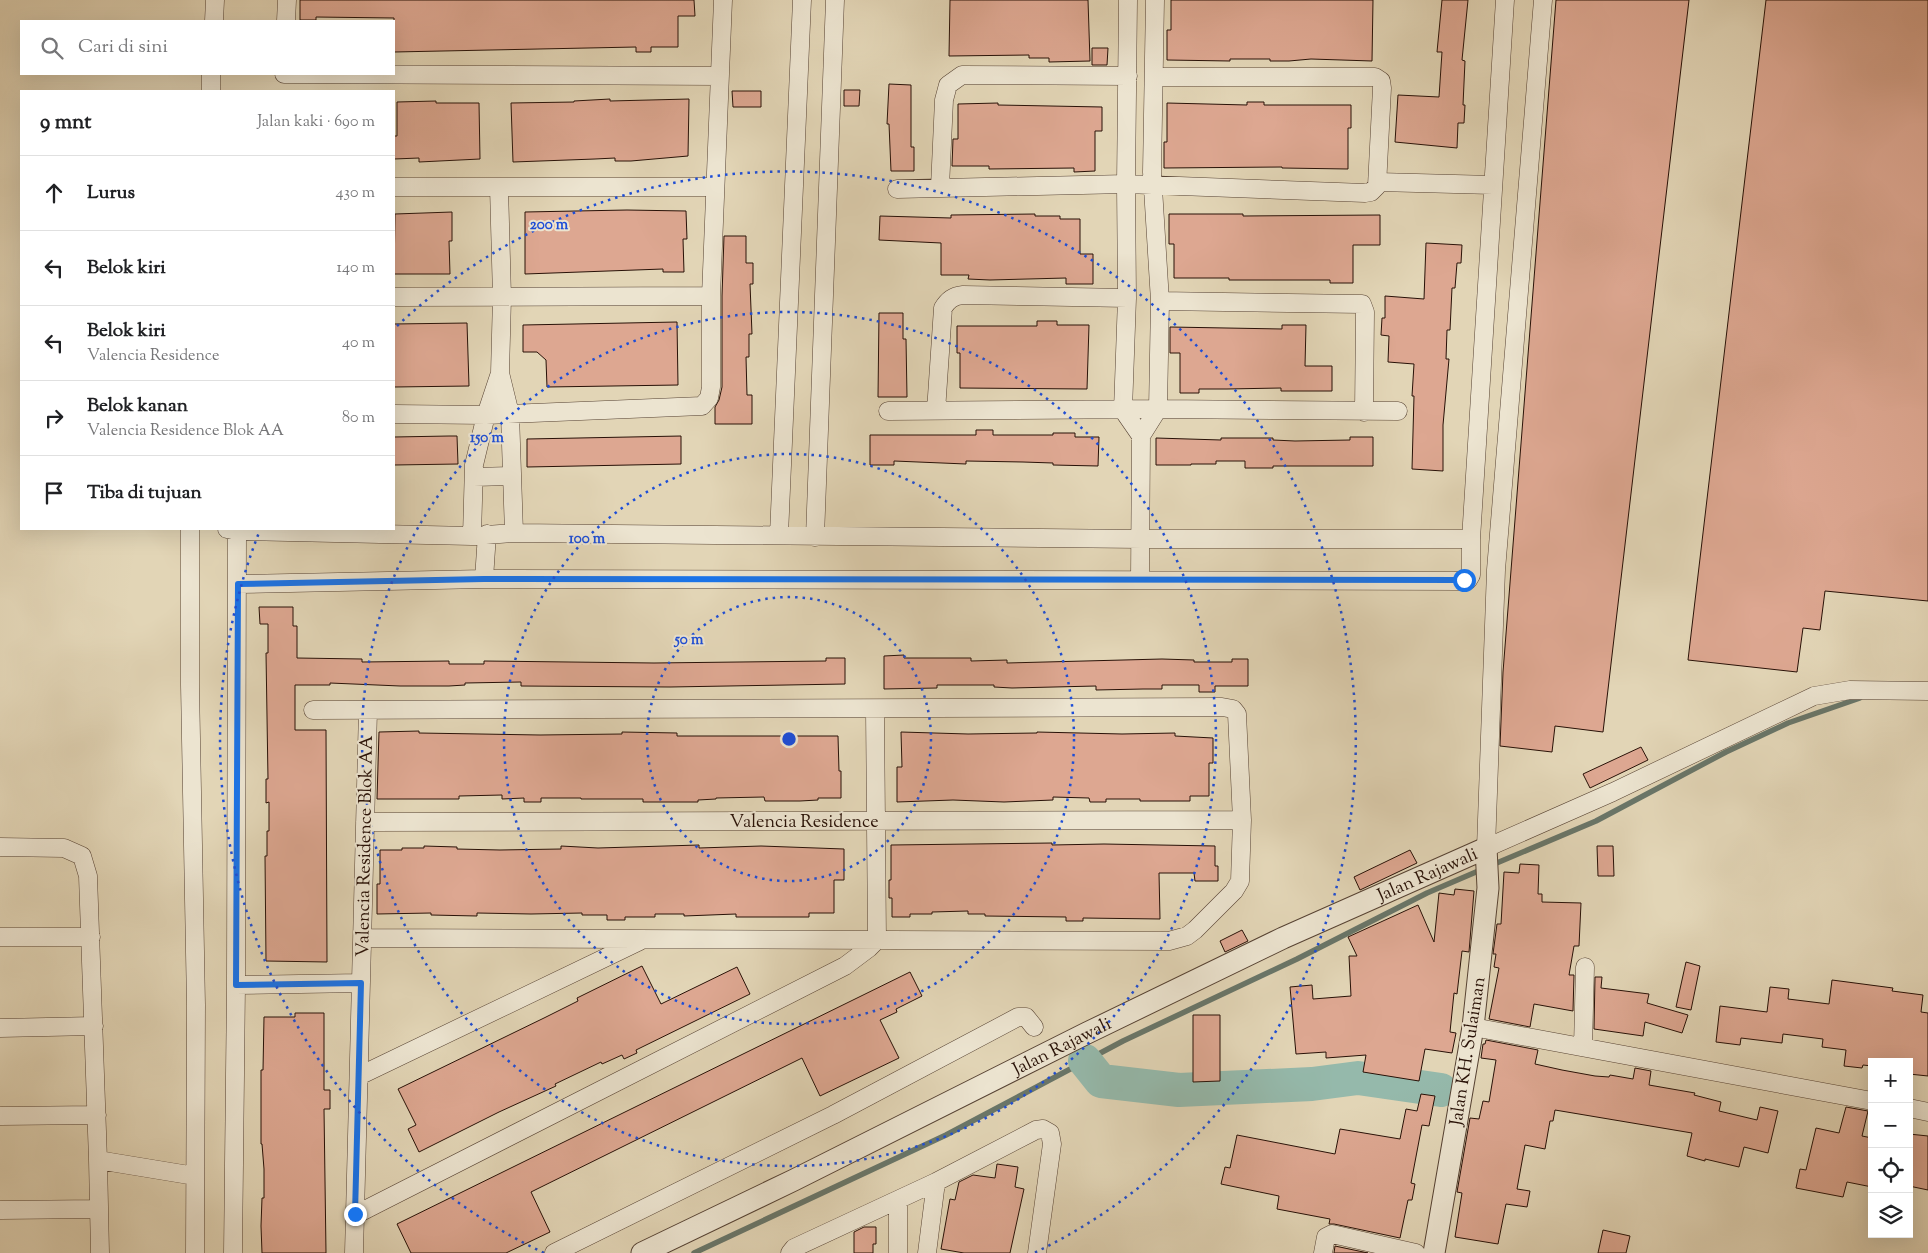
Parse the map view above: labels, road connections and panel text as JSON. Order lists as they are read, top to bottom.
{
  "streets": {
    "street": [
      "Valencia Residence",
      "Valencia Residence Blok AA",
      "Jalan Rajawali",
      "Jalan KH. Sulaiman"
    ]
  },
  "crossings": [
    ["Valencia Residence", "Valencia Residence Blok AA"],
    ["Jalan Rajawali", "Jalan KH. Sulaiman"]
  ],
  "page": {
    "search": "Cari di sini",
    "heading": ["9 mnt", "Jalan kaki · 690 m"],
    "list": [
      ["Lurus", "430 m"],
      ["Belok kiri", "140 m"],
      ["Belok kiri", "Valencia Residence", "40 m"],
      ["Belok kanan", "Valencia Residence Blok AA", "80 m"],
      "Tiba di tujuan"
    ],
    "map_buttons": ["+", "−"]
  },
  "rings": [
    "200 m",
    "150 m",
    "100 m",
    "50 m"
  ]
}
